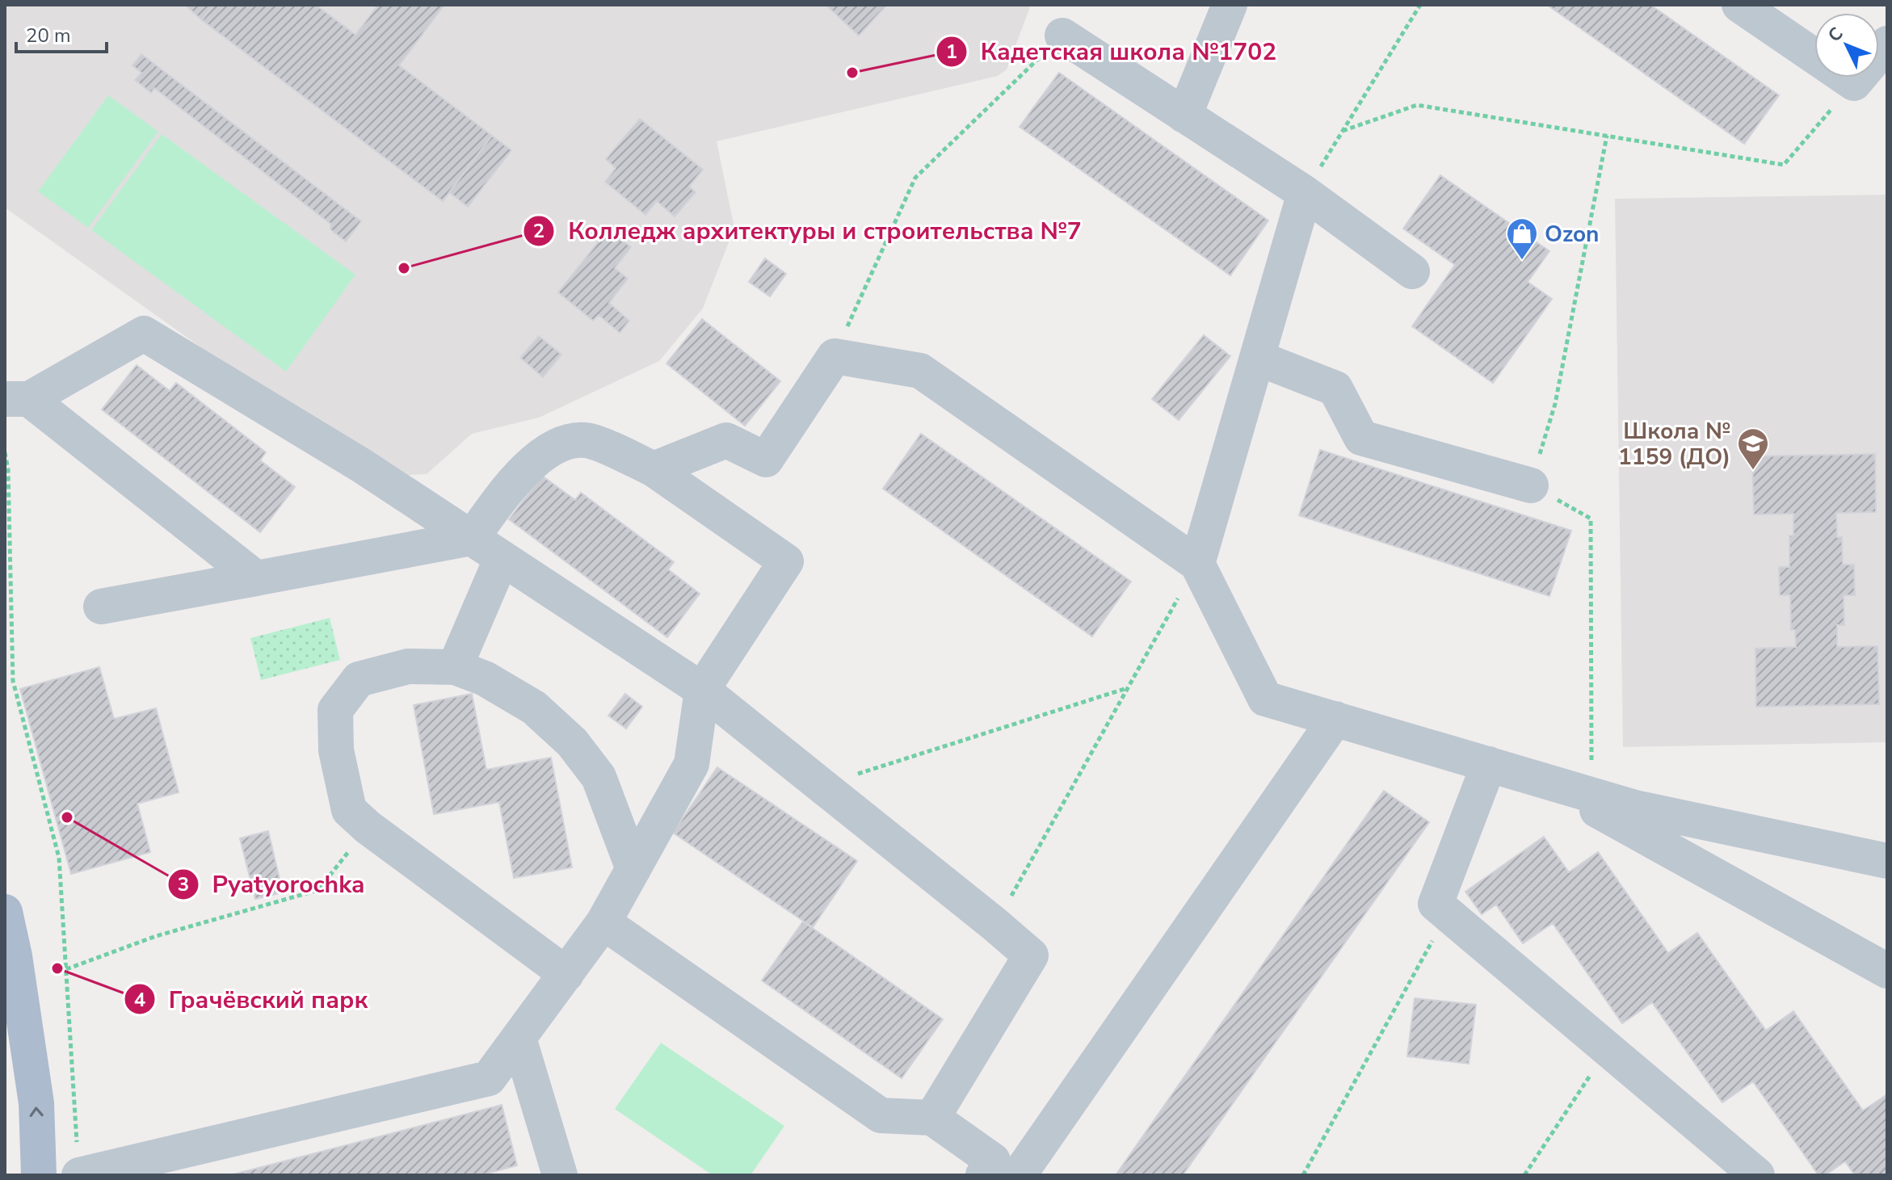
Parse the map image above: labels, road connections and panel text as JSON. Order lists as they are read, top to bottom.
{
  "places": {
    "other": [
      "Кадетская школа №1702",
      "Колледж архитектуры и строительства №7",
      "Pyatyorochka",
      "Грачёвский парк"
    ],
    "shop": ["Ozon"],
    "school or university": ["Школа № 1159 (ДО)"]
  },
  "scale_bar": "20 m",
  "north": "top left"
}
